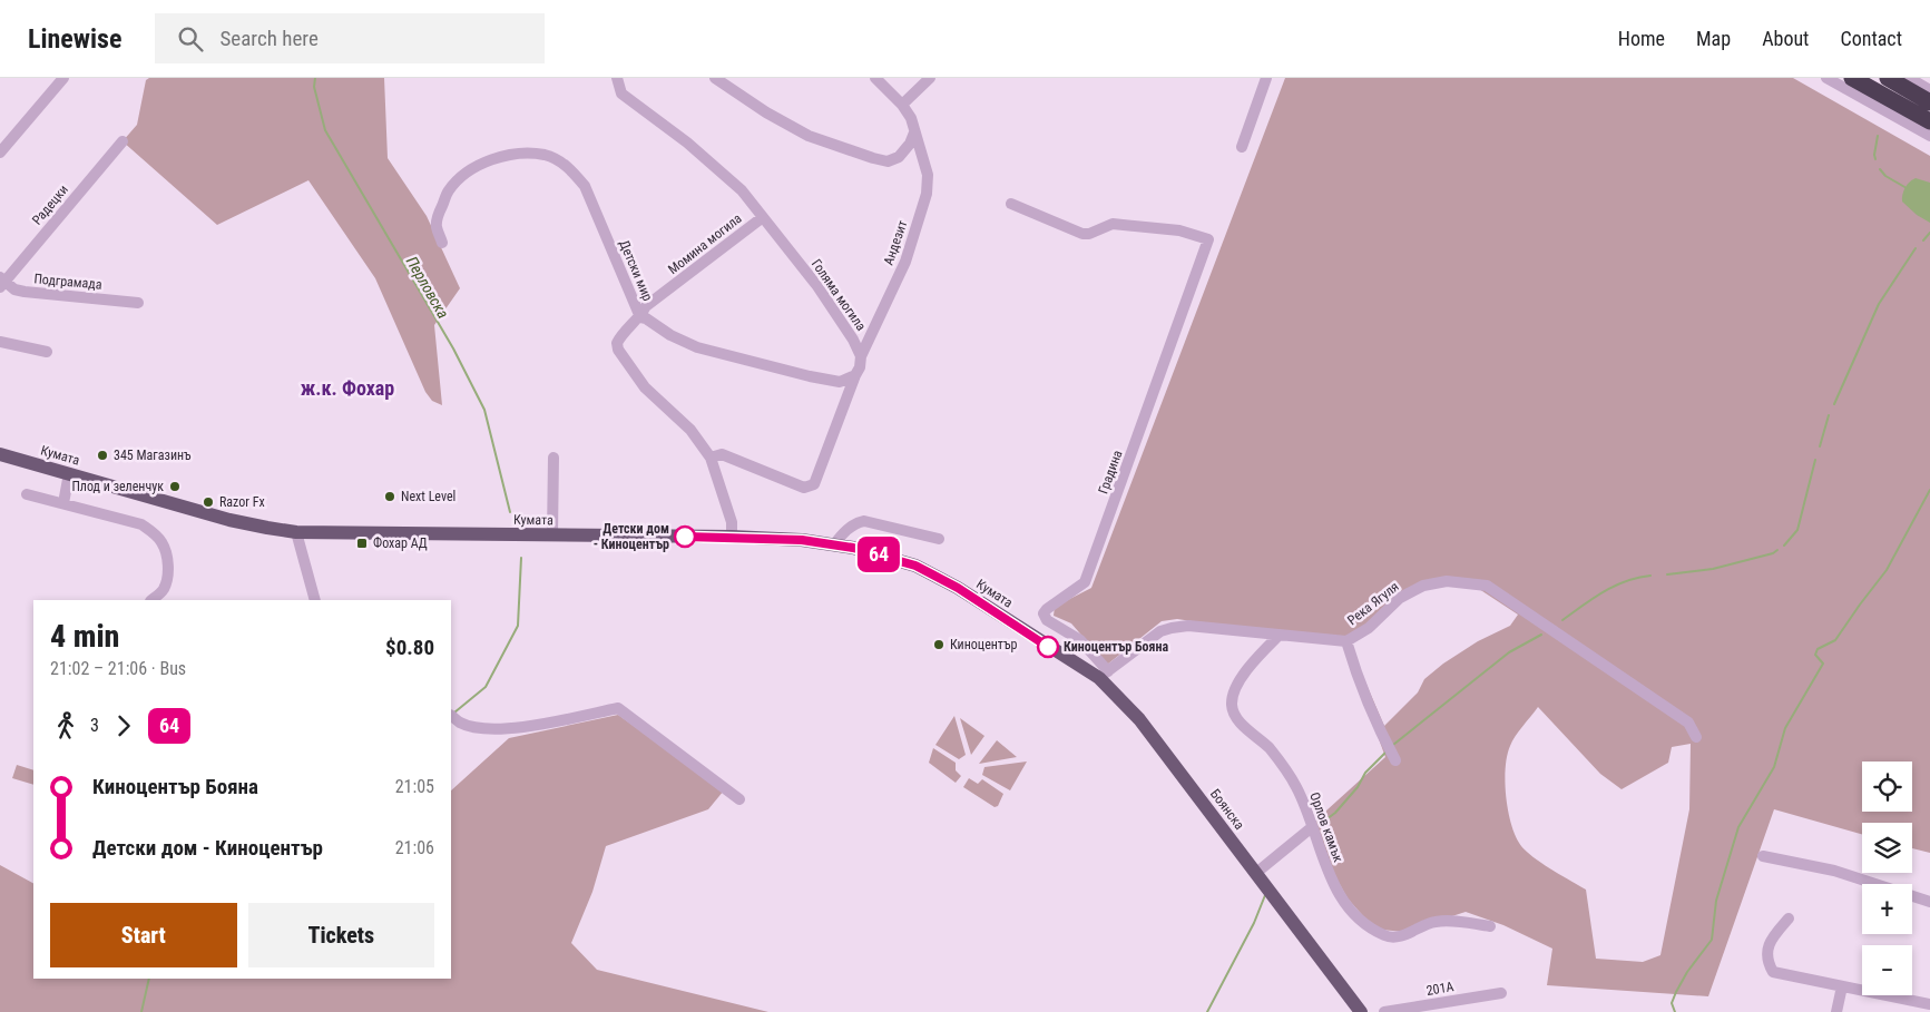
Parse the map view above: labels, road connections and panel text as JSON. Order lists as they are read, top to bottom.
{
  "streets": {
    "main road": ["Кумата", "Боянска"],
    "street": [
      "Радецки",
      "Андезит",
      "Момина могила",
      "Детски мир",
      "Подграмада",
      "Голяма могила",
      "Градина",
      "Река Ягуля",
      "Орлов камък",
      "201А"
    ]
  },
  "crossings": [
    ["Радецки", "Подграмада"],
    ["Андезит", "Голяма могила"],
    ["Момина могила", "Детски мир"],
    ["Момина могила", "Голяма могила"],
    ["Детски мир", "Кумата"],
    ["Кумата", "Боянска"],
    ["Градина", "Река Ягуля"],
    ["Градина", "Боянска"],
    ["Река Ягуля", "Боянска"],
    ["Река Ягуля", "Орлов камък"]
  ],
  "districts": ["ж.к. Фохар"],
  "water": ["Перловска"],
  "places": {
    "other": [
      "345 Магазинъ",
      "Плод и зеленчук",
      "Next Level",
      "Razor Fx",
      "Детски дом - Киноцентър",
      "Киноцентър",
      "Киноцентър Бояна"
    ],
    "transit": ["Фохар АД"]
  },
  "lines": ["bus line 64"],
  "page": {
    "header": "Linewise",
    "search": "Search here",
    "nav": [
      "Home",
      "Map",
      "About",
      "Contact"
    ],
    "on_map": "64",
    "heading": ["4 min", "21:02 – 21:06 · Bus", "$0.80"],
    "legs": ["3", "64"],
    "list": [
      {
        "name": "Киноцентър Бояна",
        "value": "21:05"
      },
      {
        "name": "Детски дом - Киноцентър",
        "value": "21:06"
      }
    ],
    "map_buttons": ["+", "−"],
    "buttons": ["Start", "Tickets"]
  }
}
